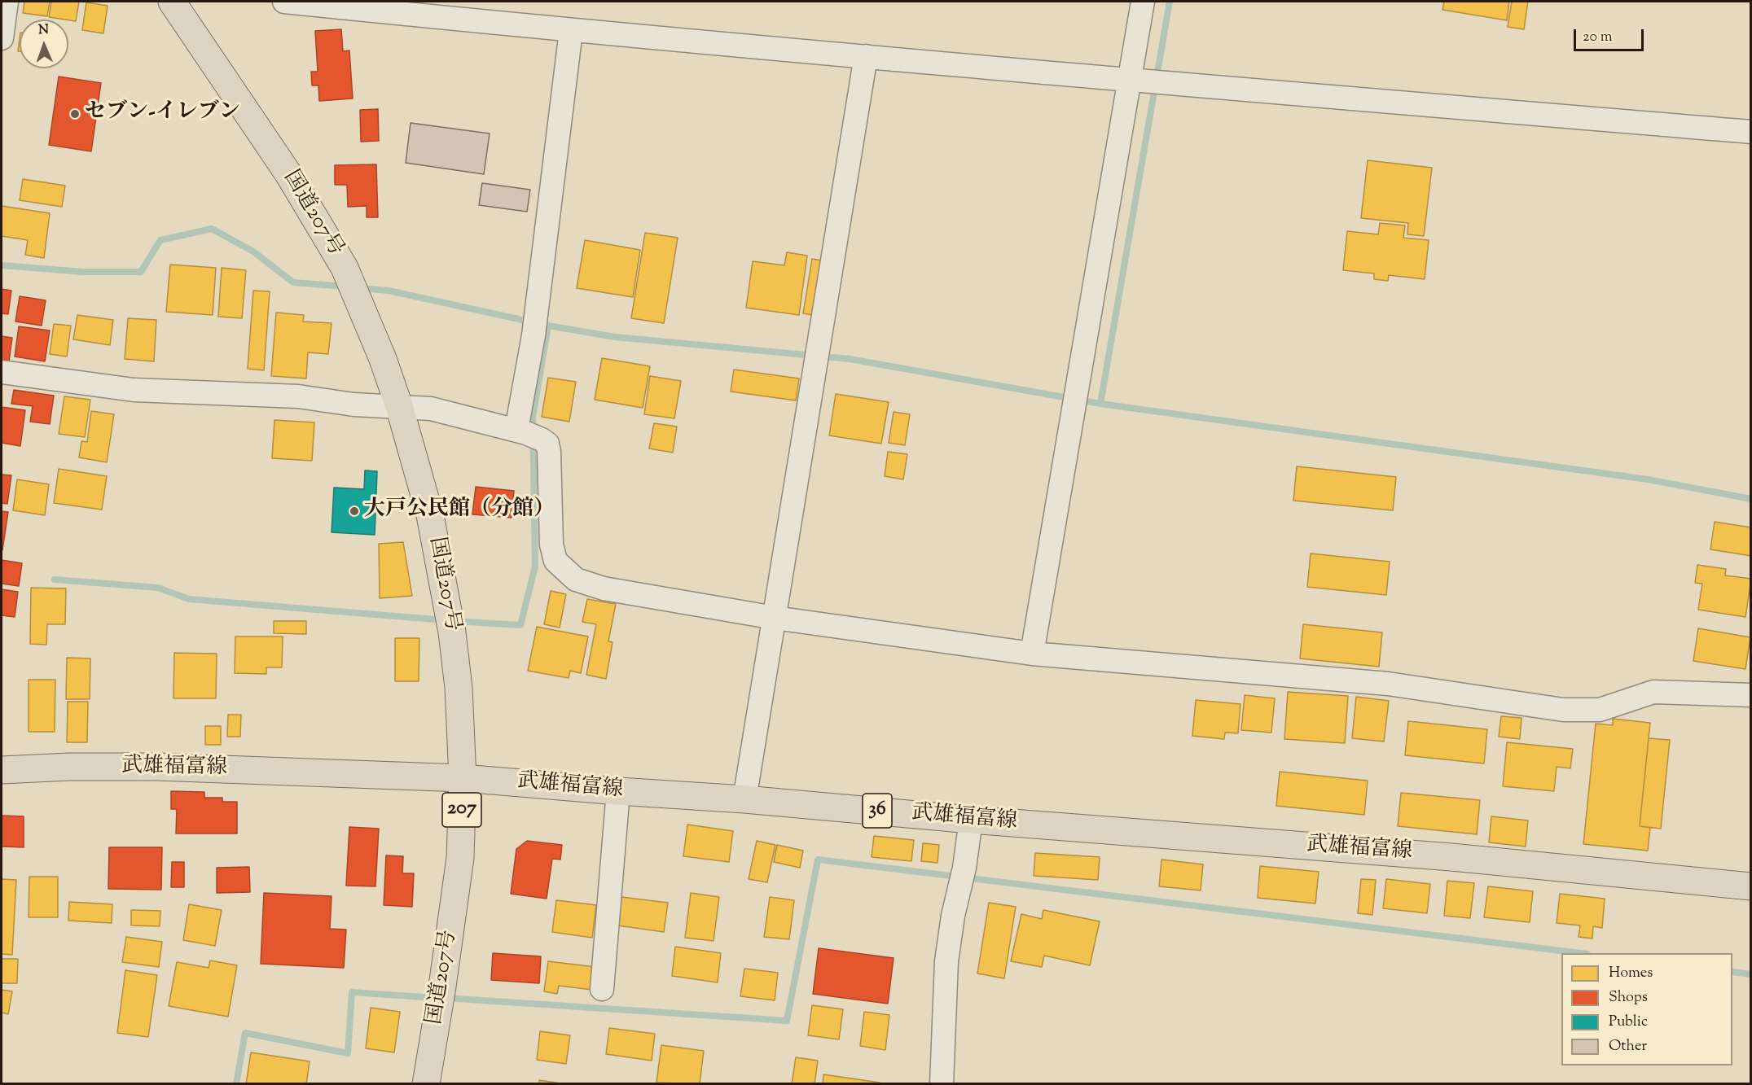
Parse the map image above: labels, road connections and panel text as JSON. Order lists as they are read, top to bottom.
{
  "streets": {
    "main road": [
      "国道207号",
      "武雄福富線",
      "207",
      "36"
    ]
  },
  "crossings": [
    ["国道207号", "武雄福富線"]
  ],
  "places": ["セブン-イレブン", "大戸公民館（分館）"],
  "legend": [
    "Homes",
    "Shops",
    "Public",
    "Other"
  ],
  "scale_bar": "20 m",
  "north": "top"
}
